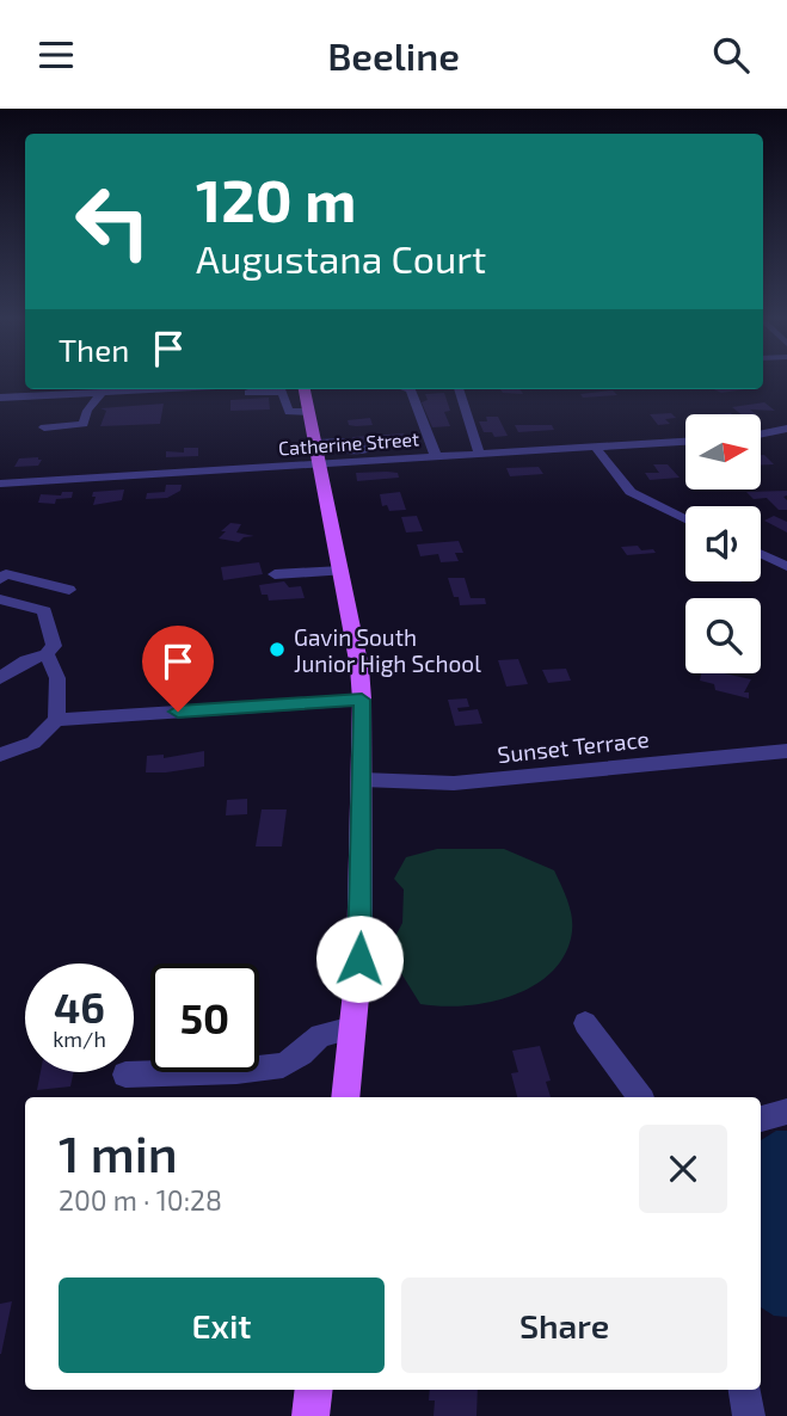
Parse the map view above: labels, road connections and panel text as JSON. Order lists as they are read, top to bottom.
{
  "streets": {
    "street": ["Catherine Street", "Sunset Terrace"]
  },
  "places": ["Gavin South Junior High School"],
  "north": "right",
  "page": {
    "header": "Beeline",
    "turn": ["120 m", "Augustana Court"],
    "then": "Then",
    "speed": "46 km/h",
    "limit": "50",
    "heading": ["1 min", "200 m · 10:28"],
    "buttons": ["Exit", "Share"]
  }
}
